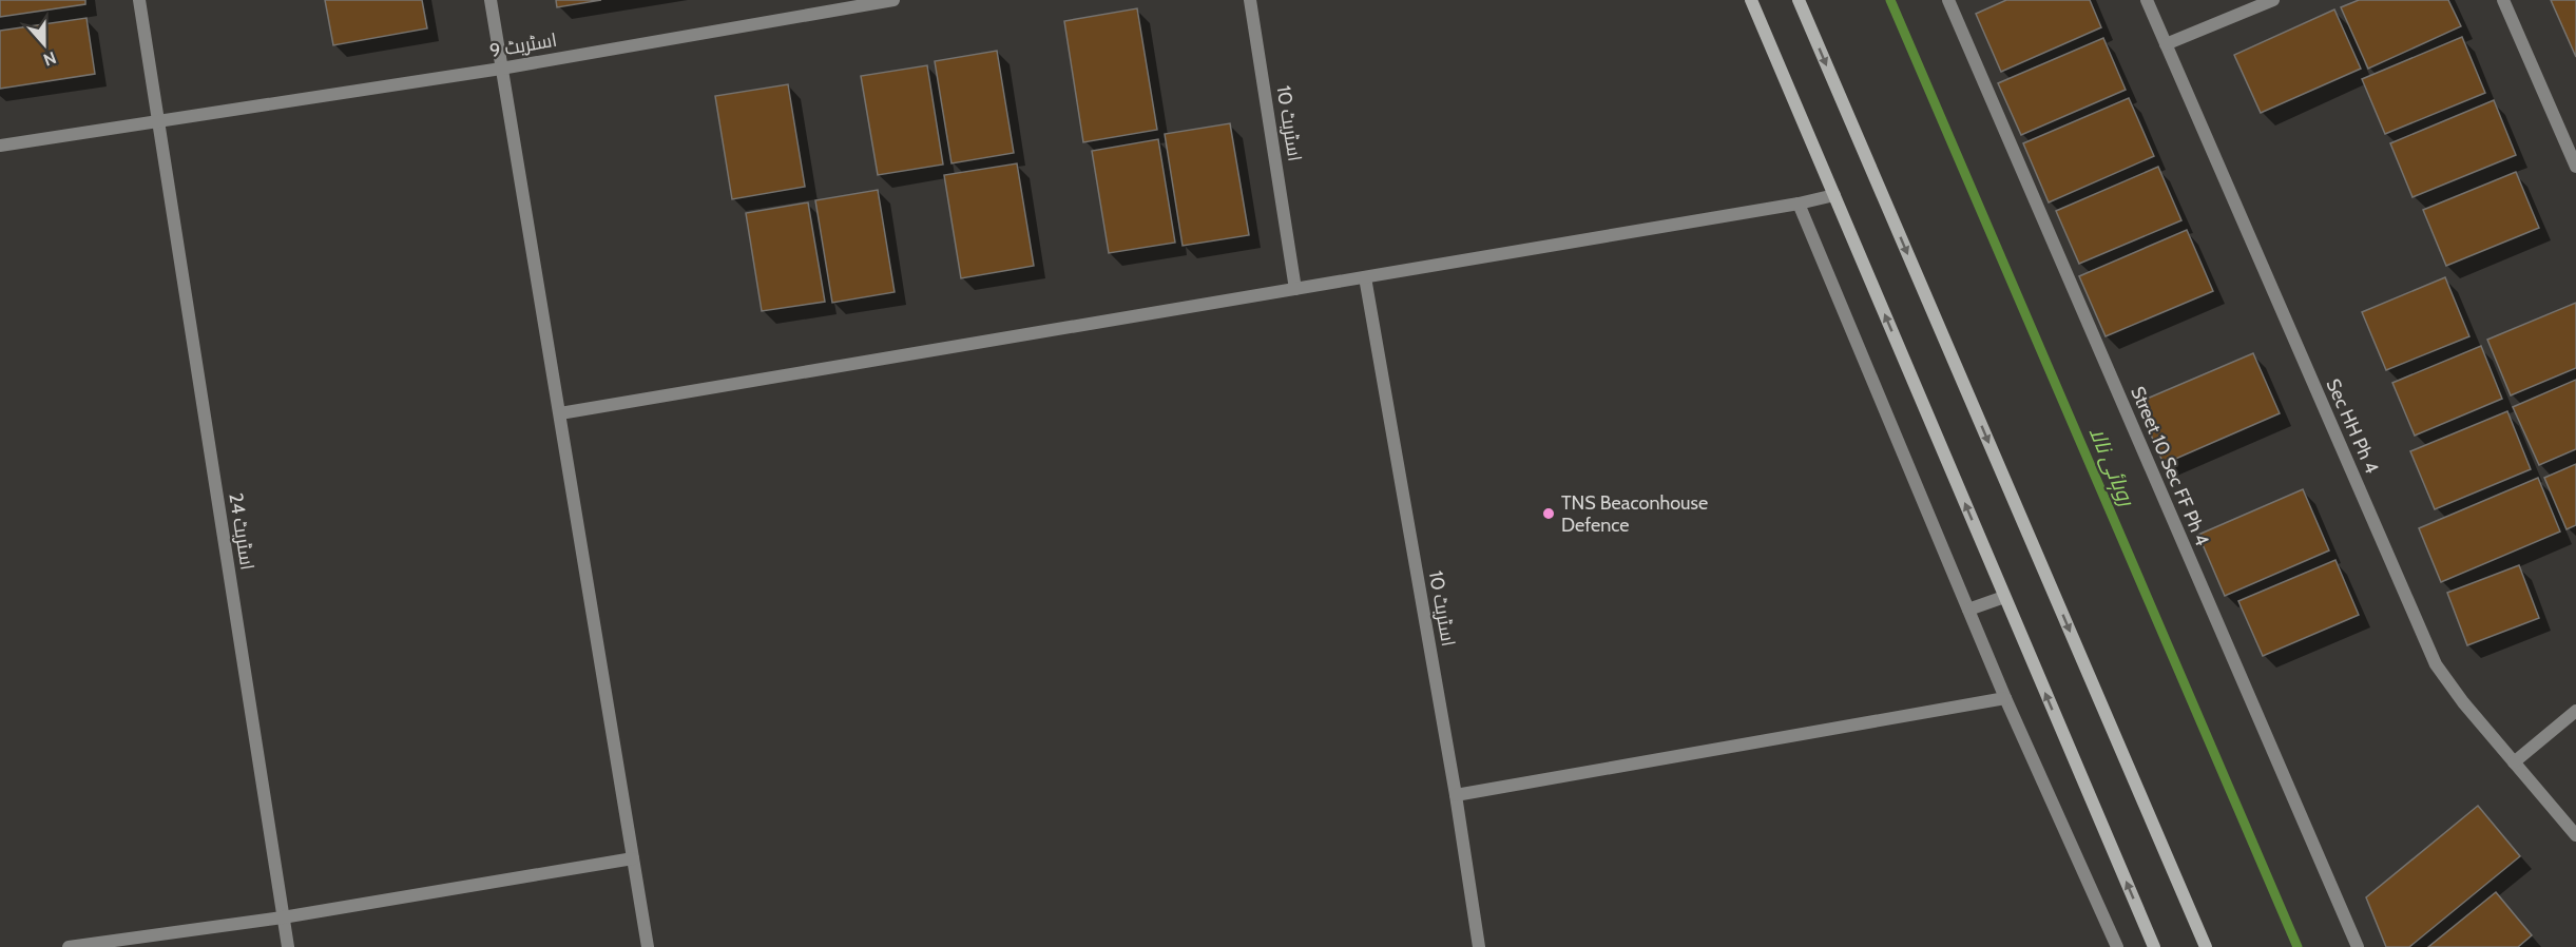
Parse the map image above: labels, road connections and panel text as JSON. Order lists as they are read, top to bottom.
{
  "streets": {
    "street": [
      "اسٹریٹ 9",
      "اسٹریٹ 10",
      "Sec HH Ph 4",
      "Street 10 Sec FF Ph 4",
      "اسٹریٹ 24"
    ]
  },
  "crossings": [
    ["اسٹریٹ 9", "اسٹریٹ 24"]
  ],
  "water": ["روہائی نالا"],
  "places": ["TNS Beaconhouse Defence"],
  "north": "bottom"
}
